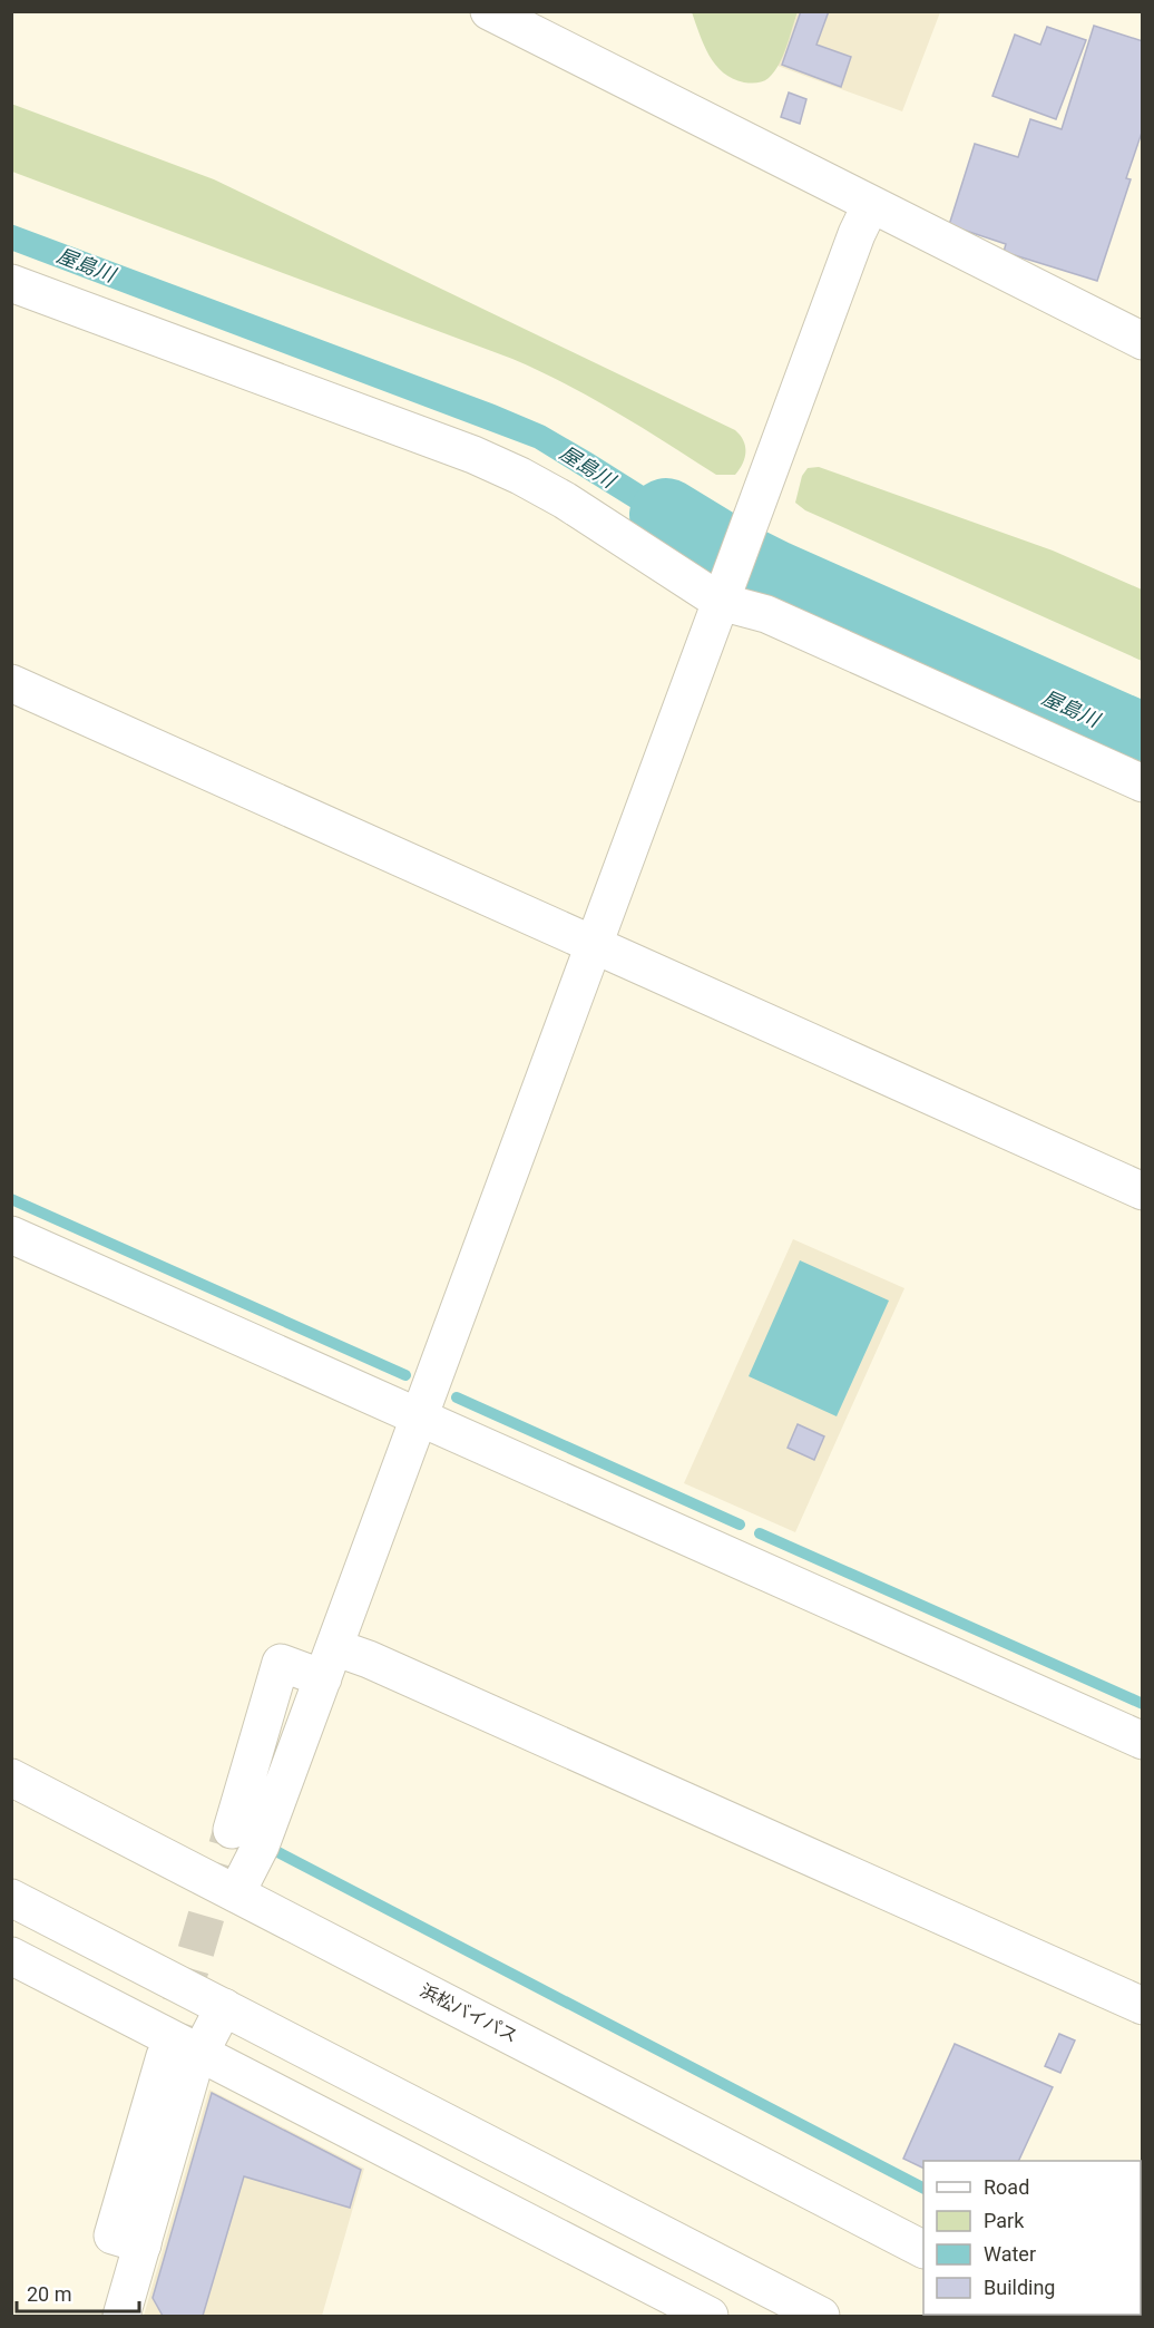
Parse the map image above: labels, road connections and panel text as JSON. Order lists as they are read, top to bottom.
{
  "streets": {
    "main road": ["浜松バイパス"]
  },
  "water": ["屋島川"],
  "legend": [
    "Road",
    "Park",
    "Water",
    "Building"
  ],
  "scale_bar": "20 m"
}
